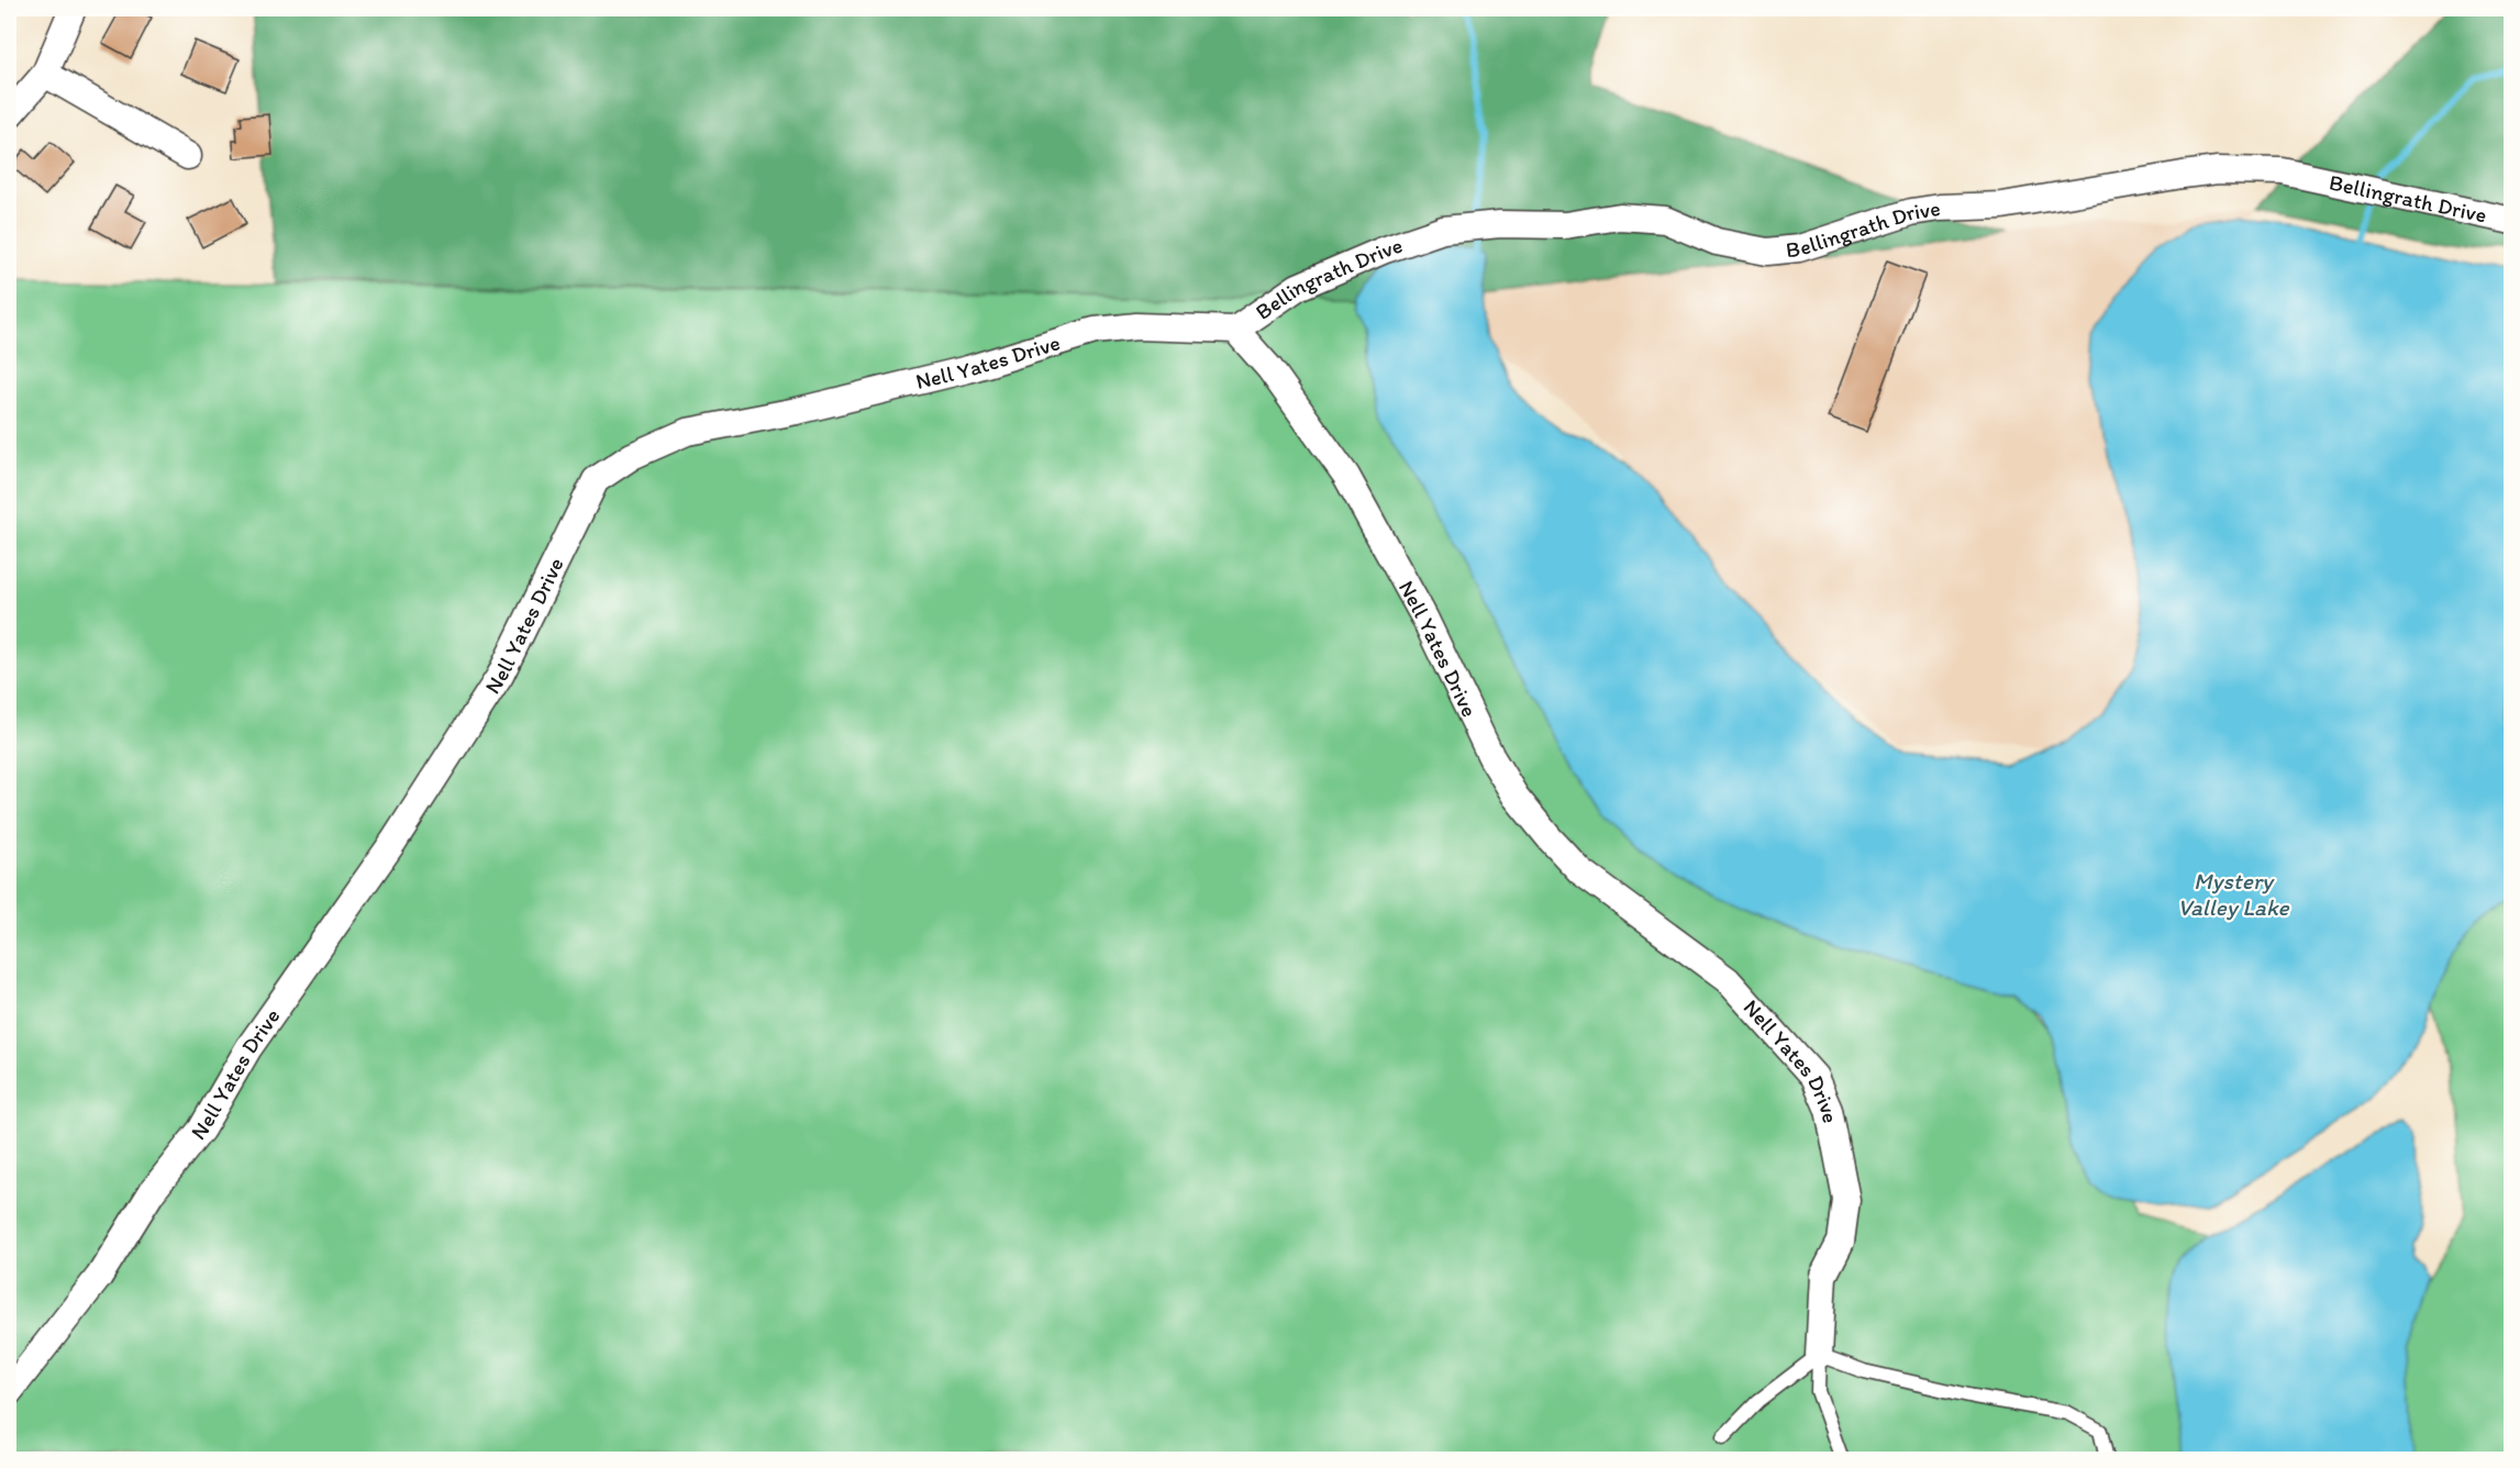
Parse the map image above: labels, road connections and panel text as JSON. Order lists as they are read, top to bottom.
{
  "streets": {
    "street": ["Bellingrath Drive", "Nell Yates Drive"]
  },
  "crossings": [
    ["Bellingrath Drive", "Nell Yates Drive"]
  ],
  "water": ["Mystery Valley Lake"]
}
